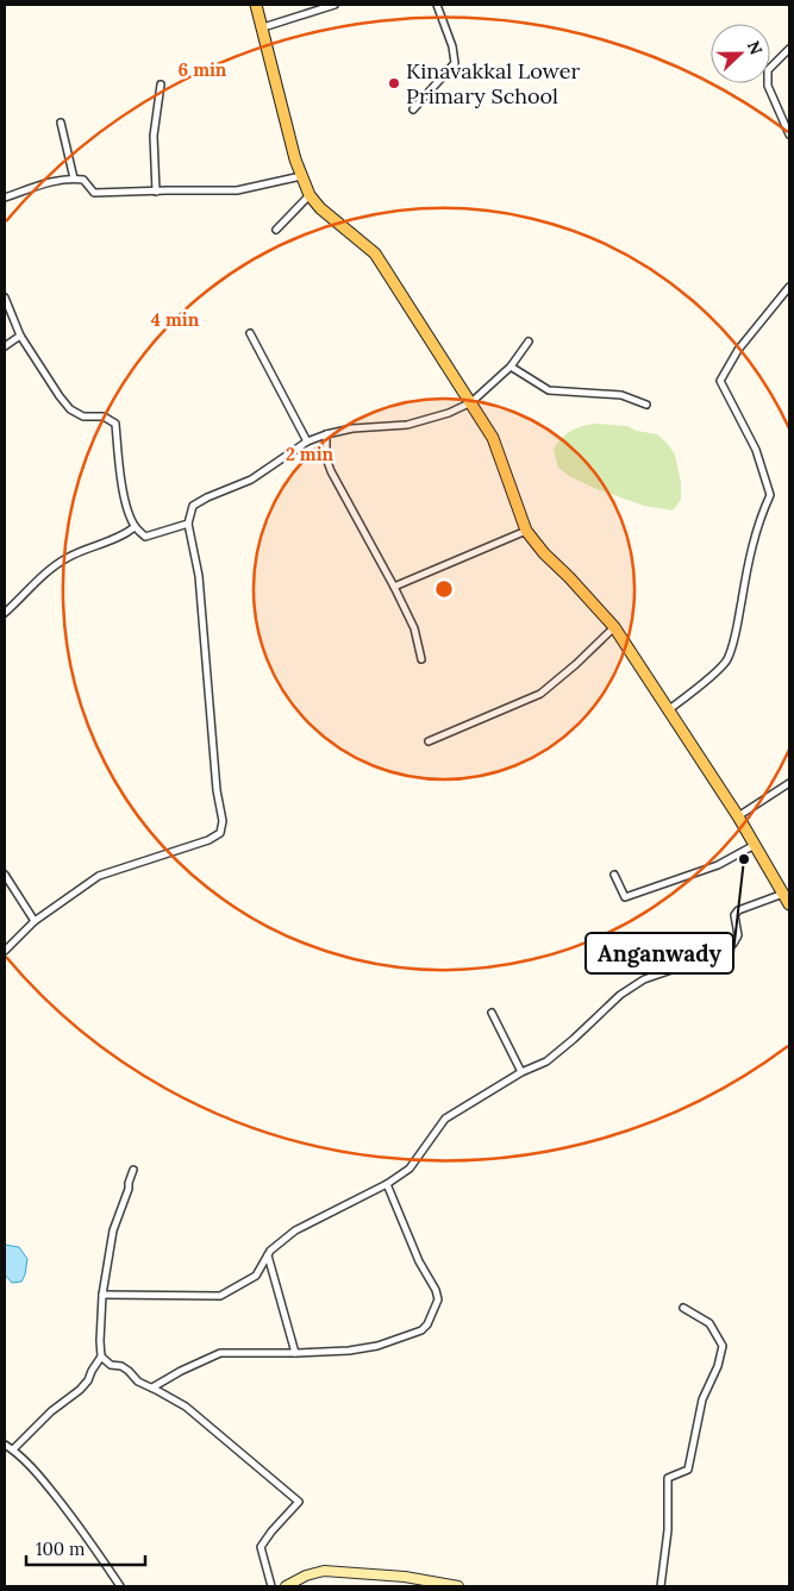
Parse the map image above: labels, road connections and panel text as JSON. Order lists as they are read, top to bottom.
{
  "places": ["Kinavakkal Lower Primary School", "Anganwady"],
  "scale_bar": "100 m",
  "north": "right",
  "rings": ["6 min", "4 min", "2 min"]
}
